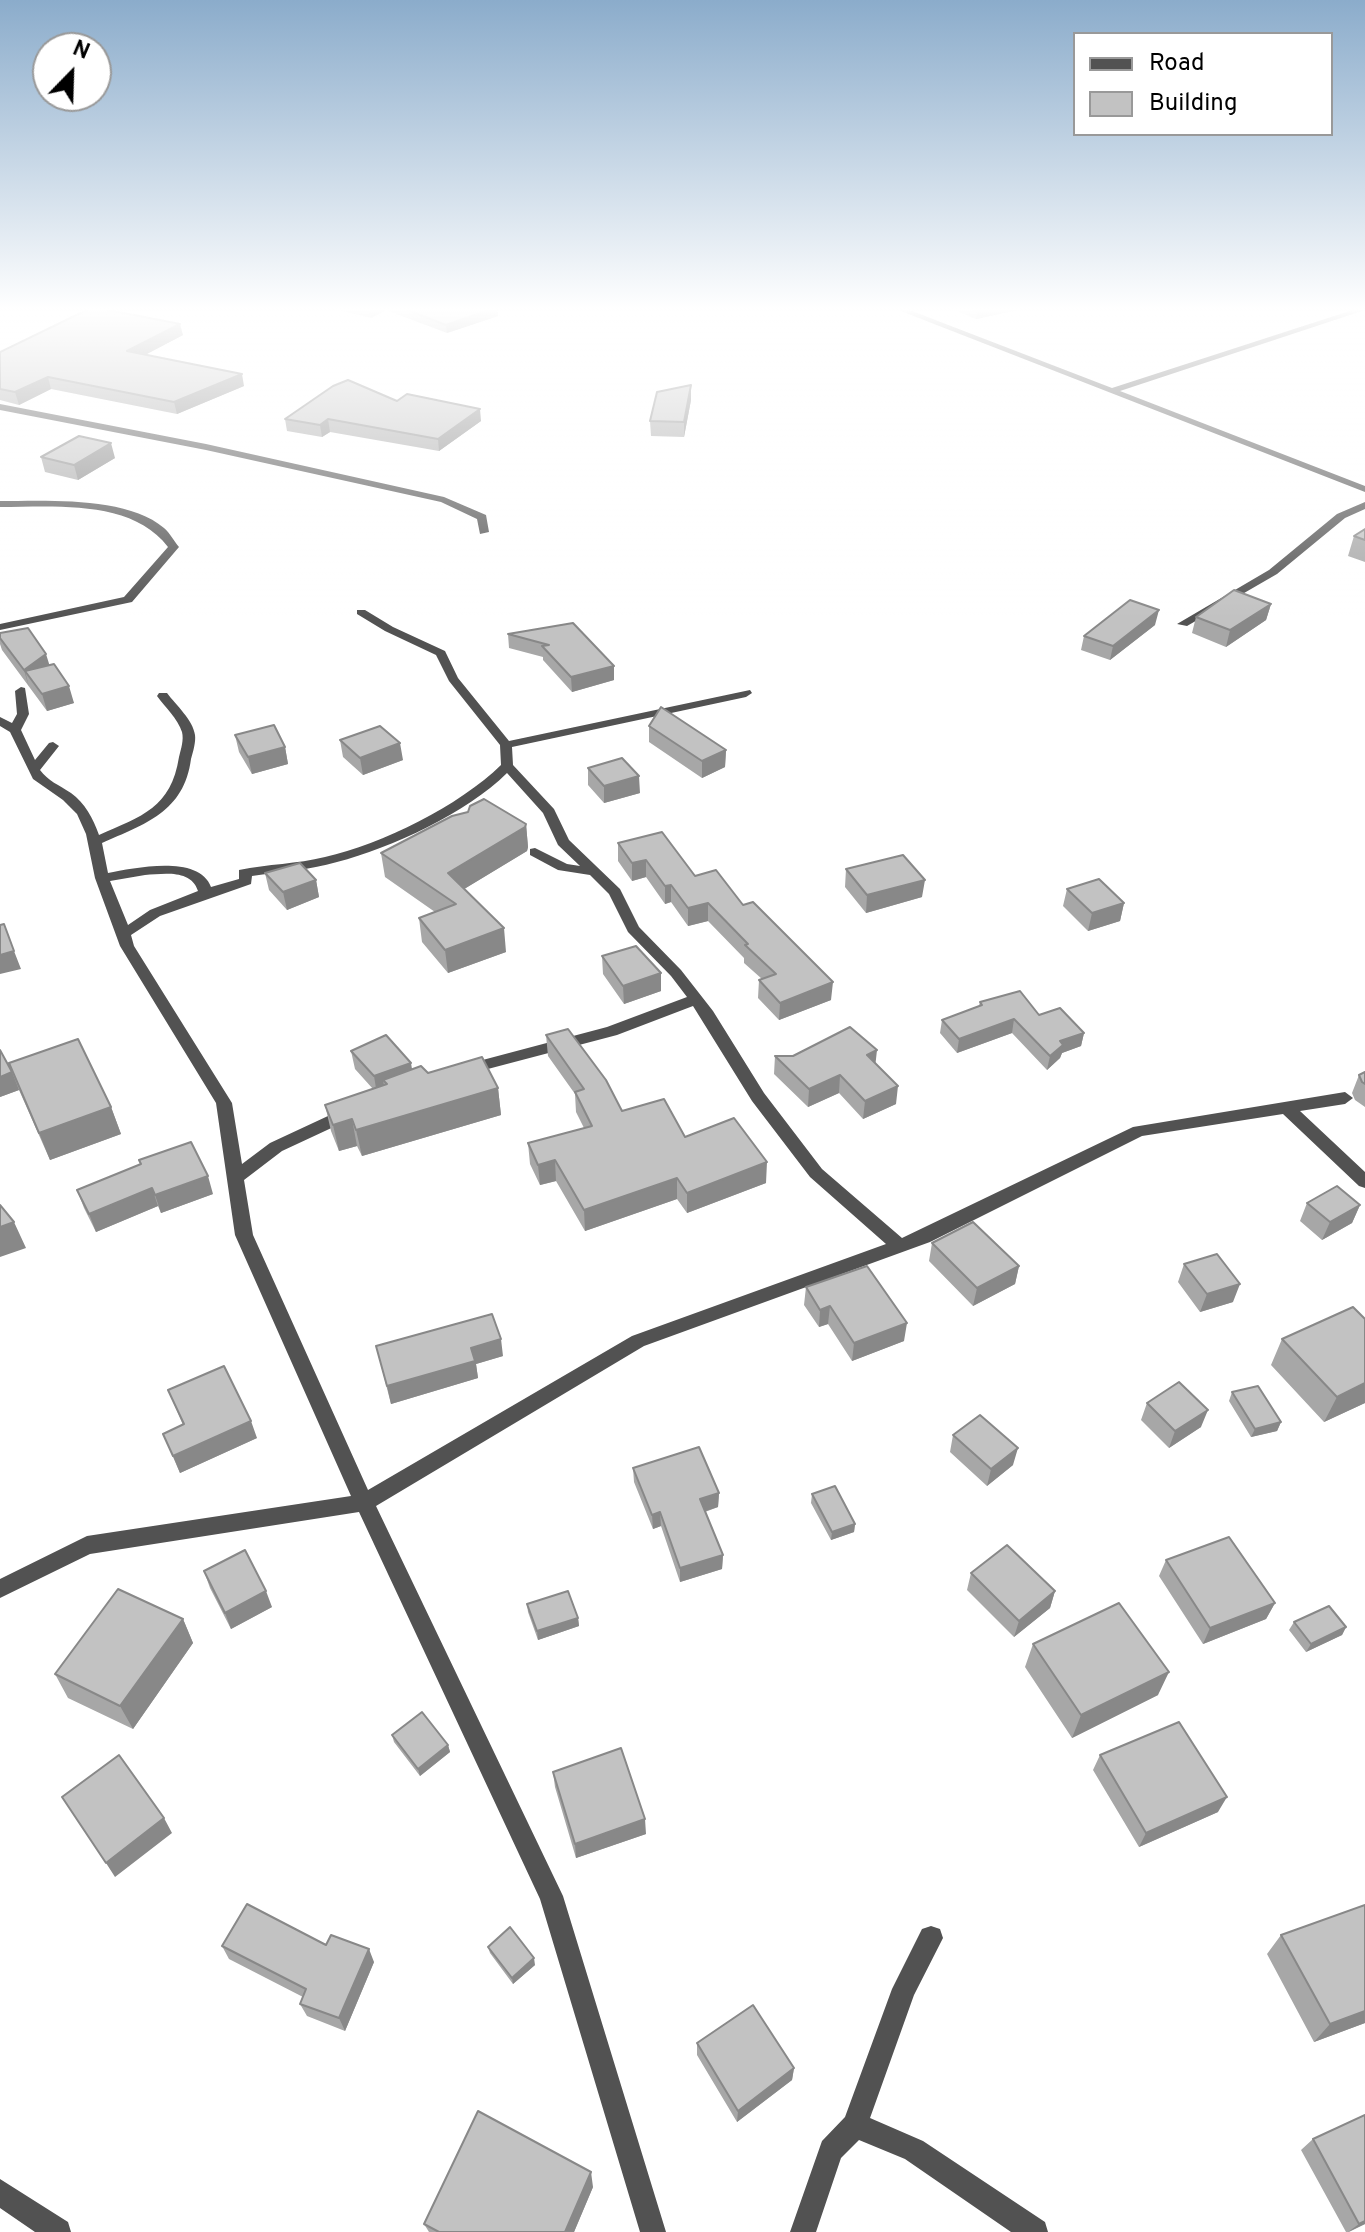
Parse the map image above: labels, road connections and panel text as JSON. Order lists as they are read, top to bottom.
{
  "legend": ["Road", "Building"],
  "north": "top right"
}
